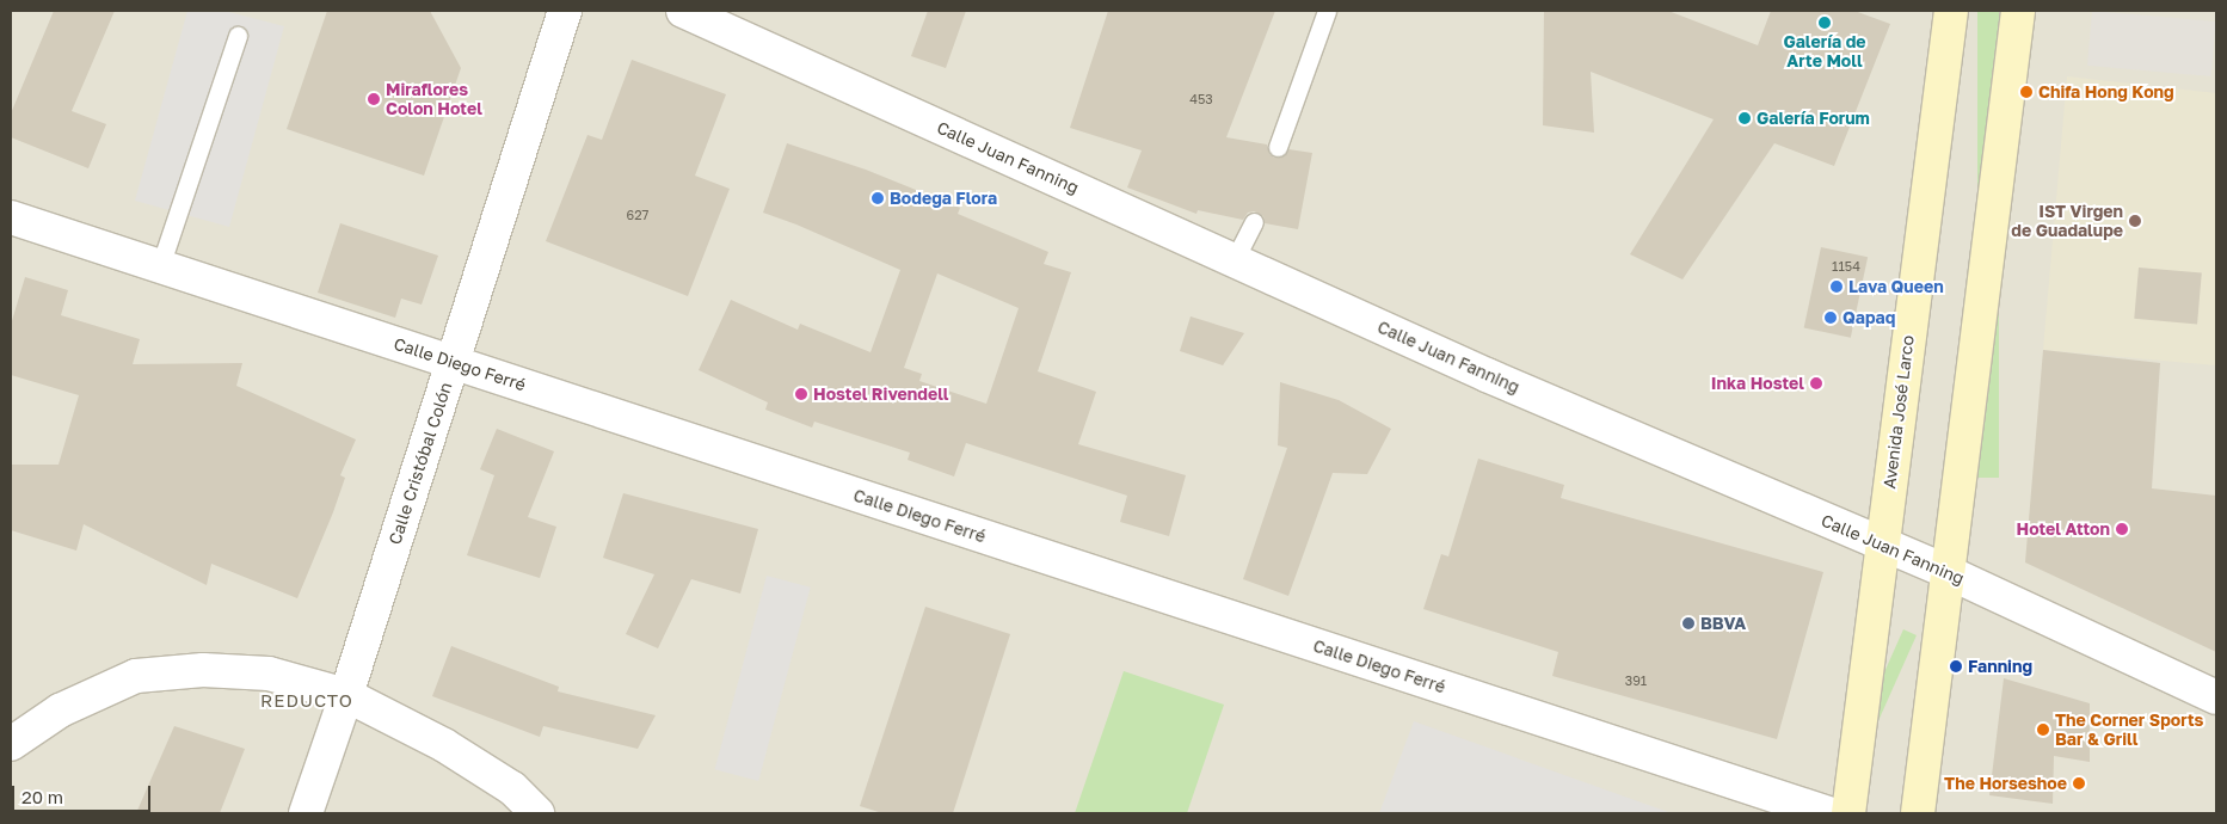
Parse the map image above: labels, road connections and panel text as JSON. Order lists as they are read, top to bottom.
{
  "streets": {
    "main road": ["Avenida José Larco"],
    "street": ["Calle Juan Fanning", "Calle Diego Ferré", "Calle Cristóbal Colón"]
  },
  "crossings": [
    ["Calle Juan Fanning", "Avenida José Larco"],
    ["Calle Diego Ferré", "Calle Cristóbal Colón"]
  ],
  "districts": ["REDUCTO"],
  "places": [
    "Galería de Arte Moll",
    "Chifa Hong Kong",
    "Miraflores Colon Hotel",
    "Galería Forum",
    "Bodega Flora",
    "IST Virgen de Guadalupe",
    "Lava Queen",
    "Qapaq",
    "Inka Hostel",
    "Hostel Rivendell",
    "Hotel Atton",
    "BBVA",
    "Fanning",
    "The Corner Sports Bar & Grill",
    "The Horseshoe"
  ],
  "house_numbers": [
    "453",
    "627",
    "1154",
    "391"
  ],
  "scale_bar": "20 m"
}
